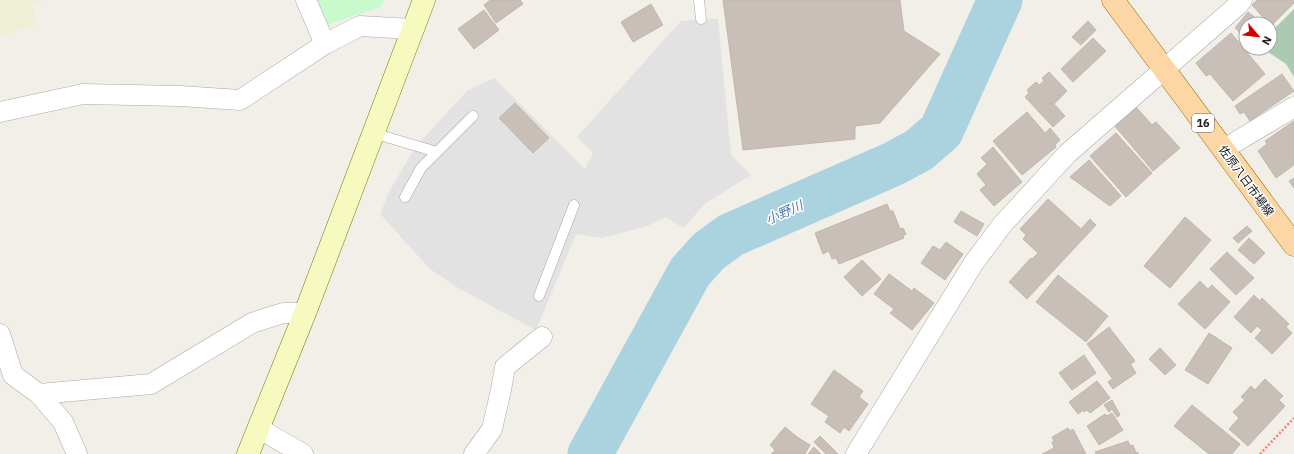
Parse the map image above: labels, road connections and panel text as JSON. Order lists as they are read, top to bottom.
{
  "streets": {
    "main road": ["16", "佐原八日市場線"]
  },
  "water": ["小野川"],
  "north": "bottom right"
}
